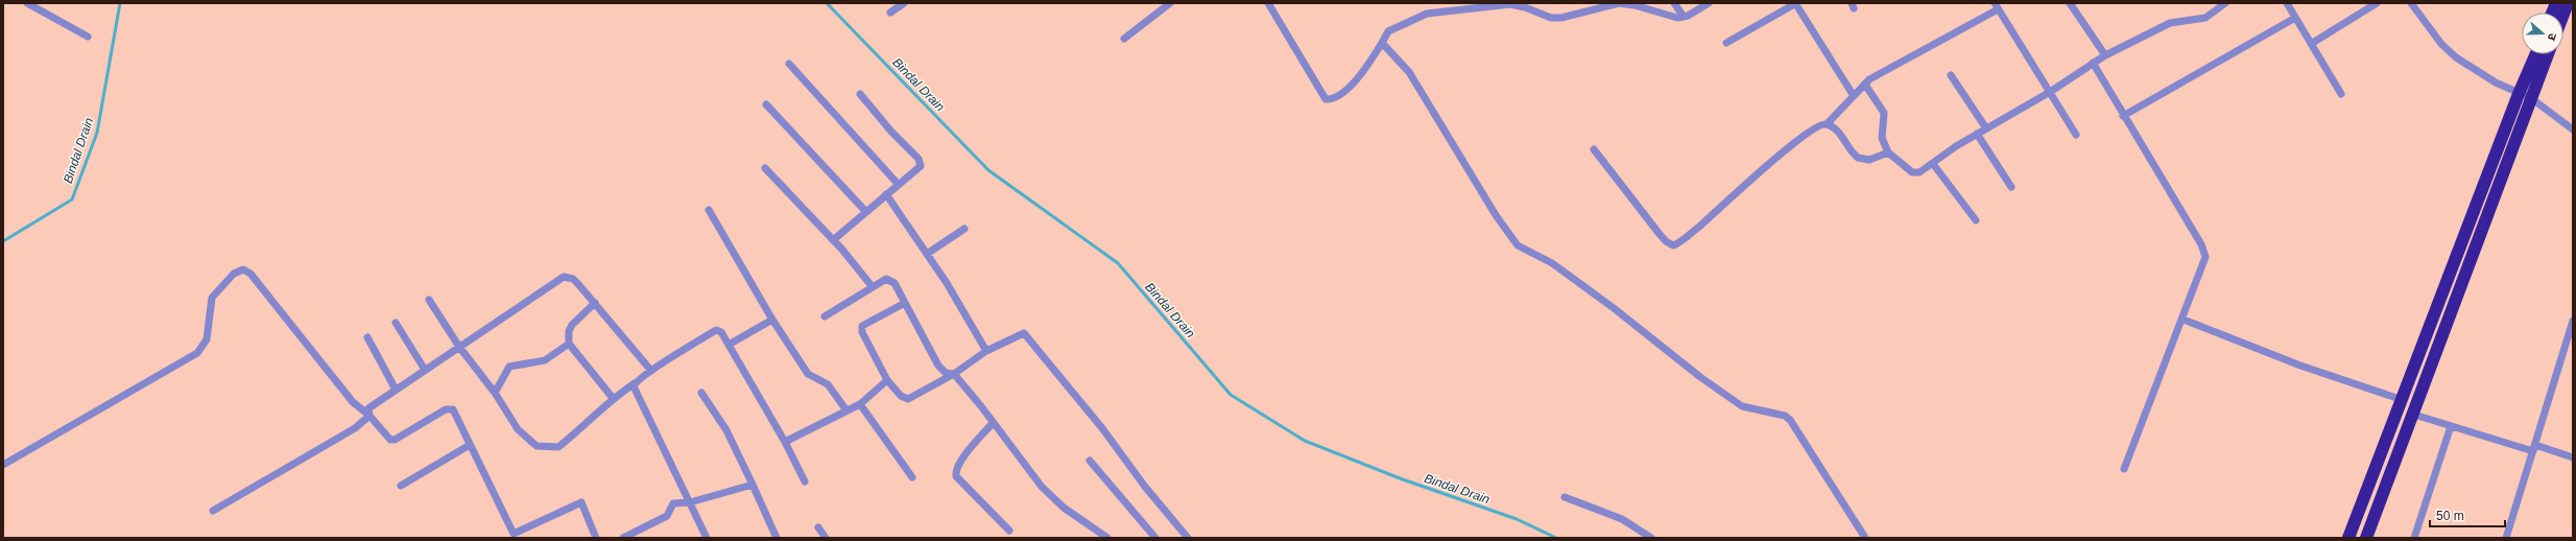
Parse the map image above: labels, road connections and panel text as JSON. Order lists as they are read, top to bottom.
{
  "water": ["Bindal Drain"],
  "scale_bar": "50 m",
  "north": "right"
}
